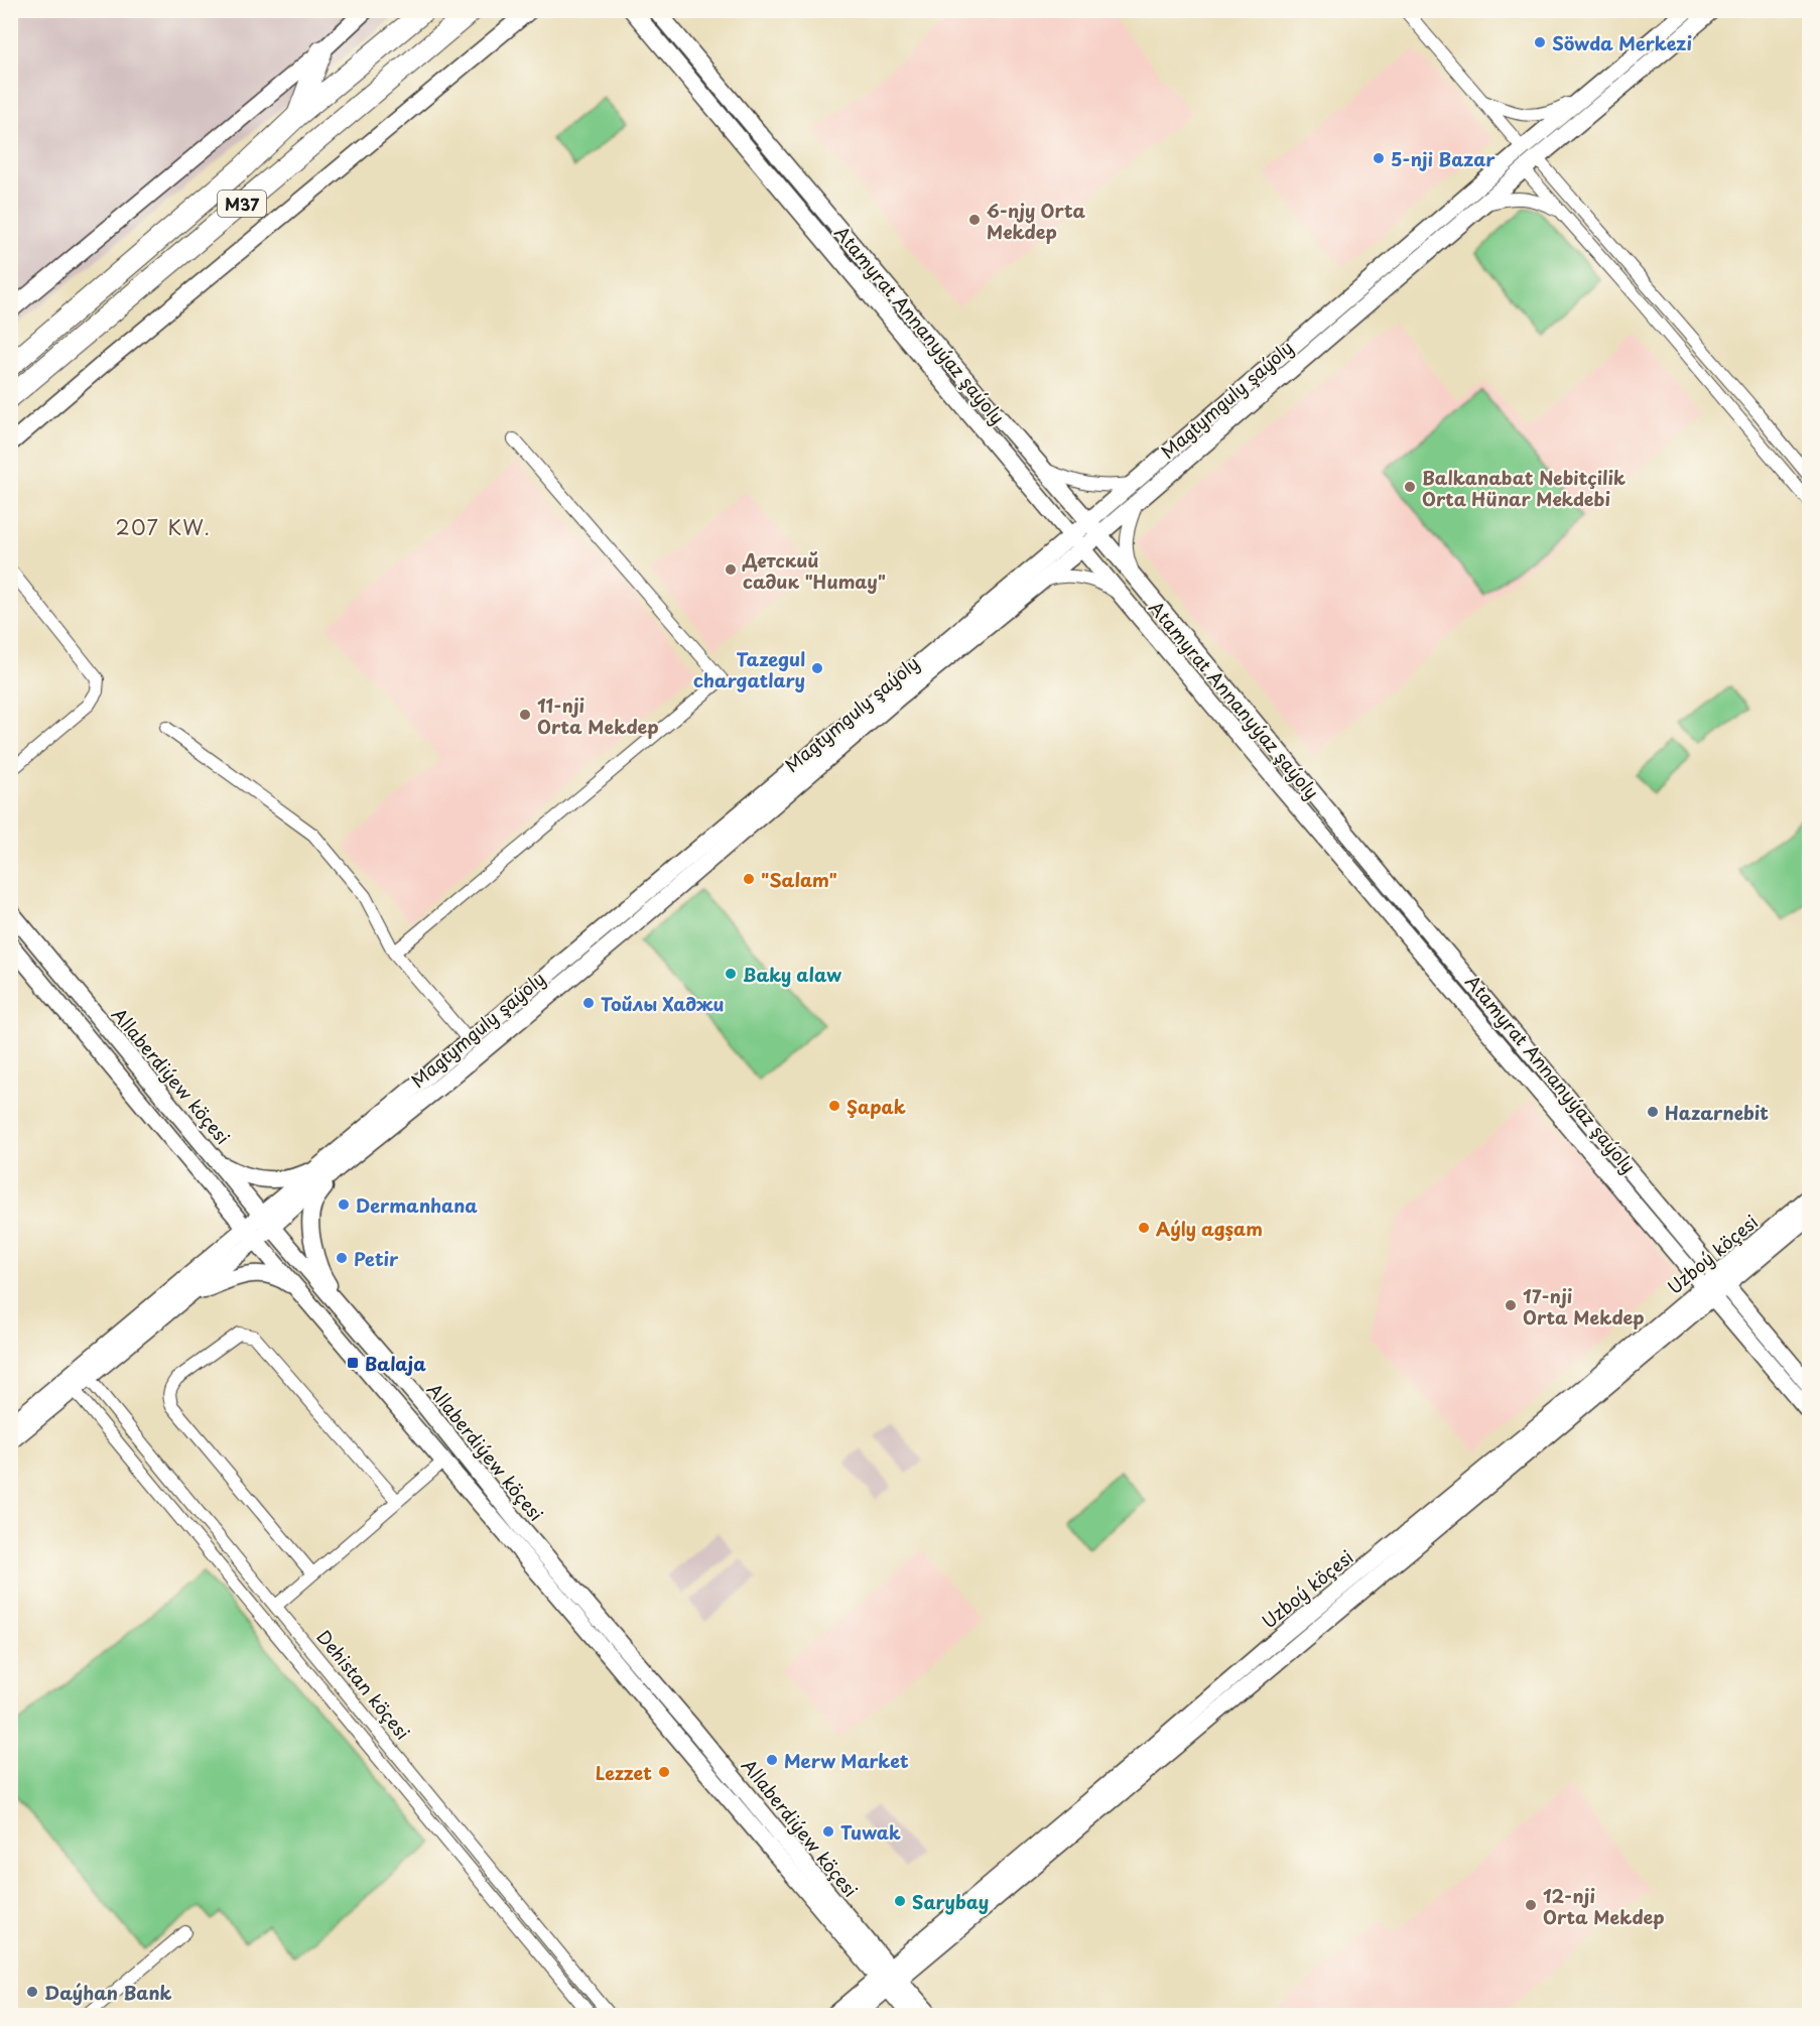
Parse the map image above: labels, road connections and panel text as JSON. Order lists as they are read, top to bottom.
{
  "streets": {
    "highway": ["M37"],
    "street": [
      "Atamyrat Annanyýaz şaýoly",
      "Magtymguly şaýoly",
      "Allaberdiýew köçesi",
      "Uzboý köçesi",
      "Dehistan köçesi"
    ]
  },
  "crossings": [
    ["Atamyrat Annanyýaz şaýoly", "Magtymguly şaýoly"],
    ["Atamyrat Annanyýaz şaýoly", "Uzboý köçesi"],
    ["Magtymguly şaýoly", "Allaberdiýew köçesi"],
    ["Magtymguly şaýoly", "Dehistan köçesi"],
    ["Allaberdiýew köçesi", "Uzboý köçesi"]
  ],
  "districts": ["207 KW."],
  "places": {
    "other": [
      "Söwda Merkezi",
      "5-nji Bazar",
      "6-njy Orta Mekdep",
      "Balkanabat Nebitçilik Orta Hünar Mekdebi",
      "Детский садик \"Humay\"",
      "Tazegul chargatlary",
      "11-nji Orta Mekdep",
      "\"Salam\"",
      "Baky alaw",
      "Тойлы Хаджи",
      "Şapak",
      "Hazarnebit",
      "Dermanhana",
      "Aýly agşam",
      "Petir",
      "17-nji Orta Mekdep",
      "Merw Market",
      "Lezzet",
      "Tuwak",
      "Sarybay",
      "12-nji Orta Mekdep",
      "Daýhan Bank"
    ],
    "transit": ["Balaja"]
  }
}
